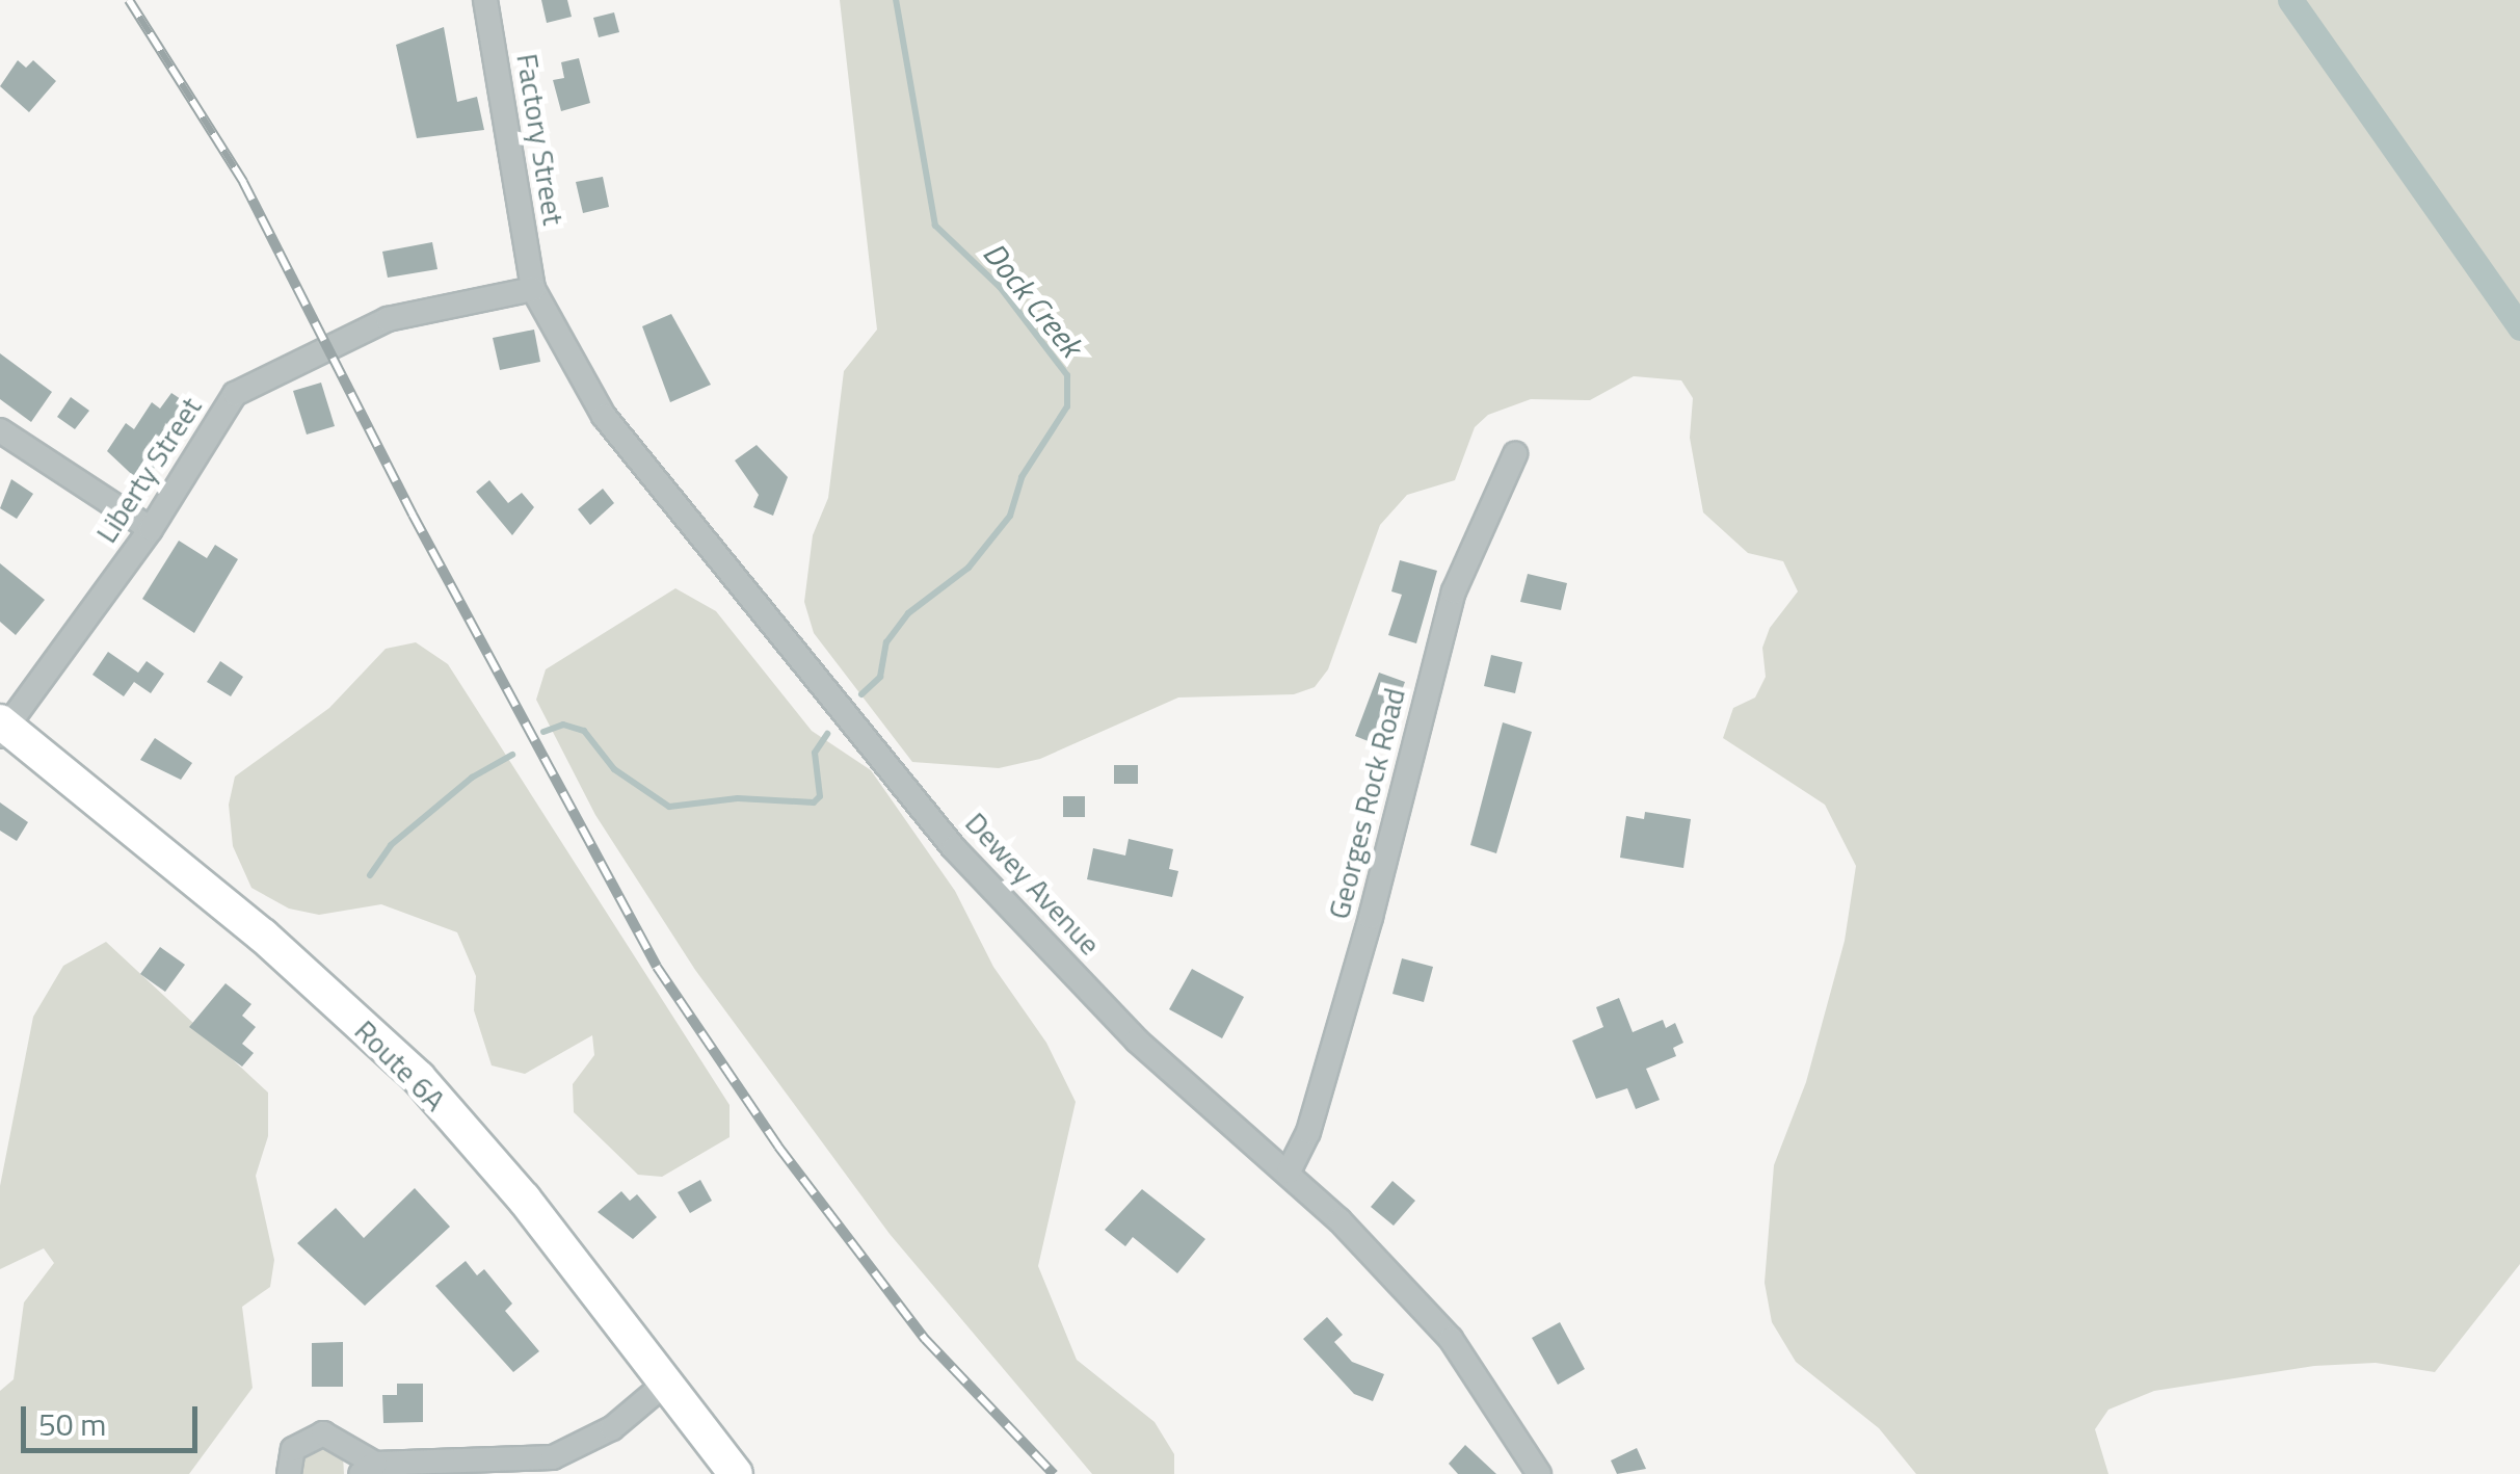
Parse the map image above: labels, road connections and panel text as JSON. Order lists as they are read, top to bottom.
{
  "streets": {
    "main road": ["Route 6A"],
    "street": [
      "Factory Street",
      "Liberty Street",
      "Georges Rock Road",
      "Dewey Avenue"
    ]
  },
  "crossings": [
    ["Factory Street", "Liberty Street"],
    ["Factory Street", "Dewey Avenue"],
    ["Liberty Street", "Dewey Avenue"],
    ["Liberty Street", "Route 6A"],
    ["Georges Rock Road", "Dewey Avenue"]
  ],
  "water": ["Dock Creek"],
  "scale_bar": "50 m"
}
